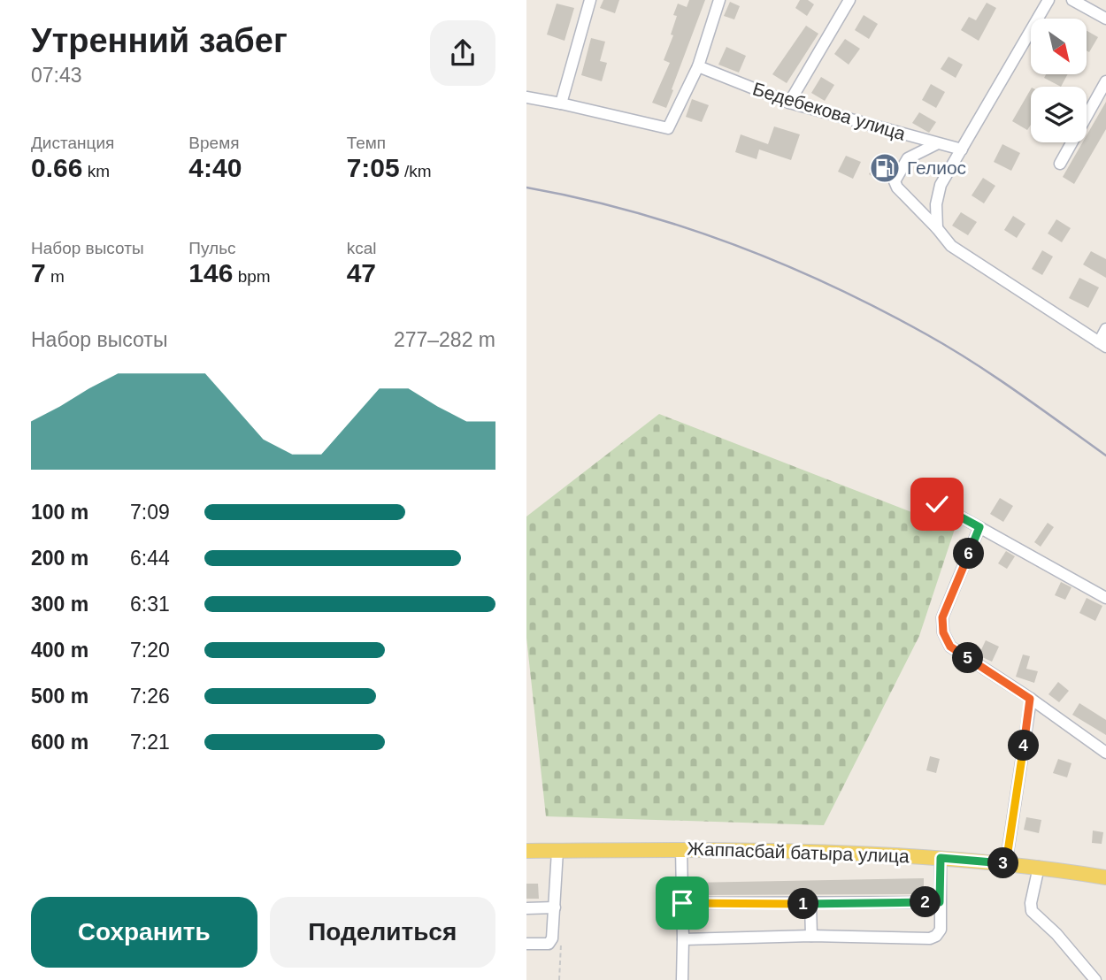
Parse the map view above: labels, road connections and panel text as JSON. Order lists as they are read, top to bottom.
{
  "streets": {
    "main road": ["Жаппасбай батыра улица"],
    "street": ["Бедебекова улица"]
  },
  "places": {
    "fuel station": ["Гелиос"]
  },
  "north": "bottom right",
  "page": {
    "heading": ["Утренний забег", "07:43"],
    "stats": [
      ["Дистанция", "0.66 km"],
      ["Время", "4:40"],
      ["Темп", "7:05 /km"],
      ["Набор высоты", "7 m"],
      ["Пульс", "146 bpm"],
      ["kcal", "47"]
    ],
    "chart": ["Набор высоты", "277–282 m"],
    "list": [
      {
        "name": "100 m",
        "note": "7:09"
      },
      {
        "name": "200 m",
        "note": "6:44"
      },
      {
        "name": "300 m",
        "note": "6:31"
      },
      {
        "name": "400 m",
        "note": "7:20"
      },
      {
        "name": "500 m",
        "note": "7:26"
      },
      {
        "name": "600 m",
        "note": "7:21"
      }
    ],
    "pins": [
      "6",
      "5",
      "4",
      "3",
      "2",
      "1"
    ],
    "buttons": ["Сохранить", "Поделиться"]
  }
}
